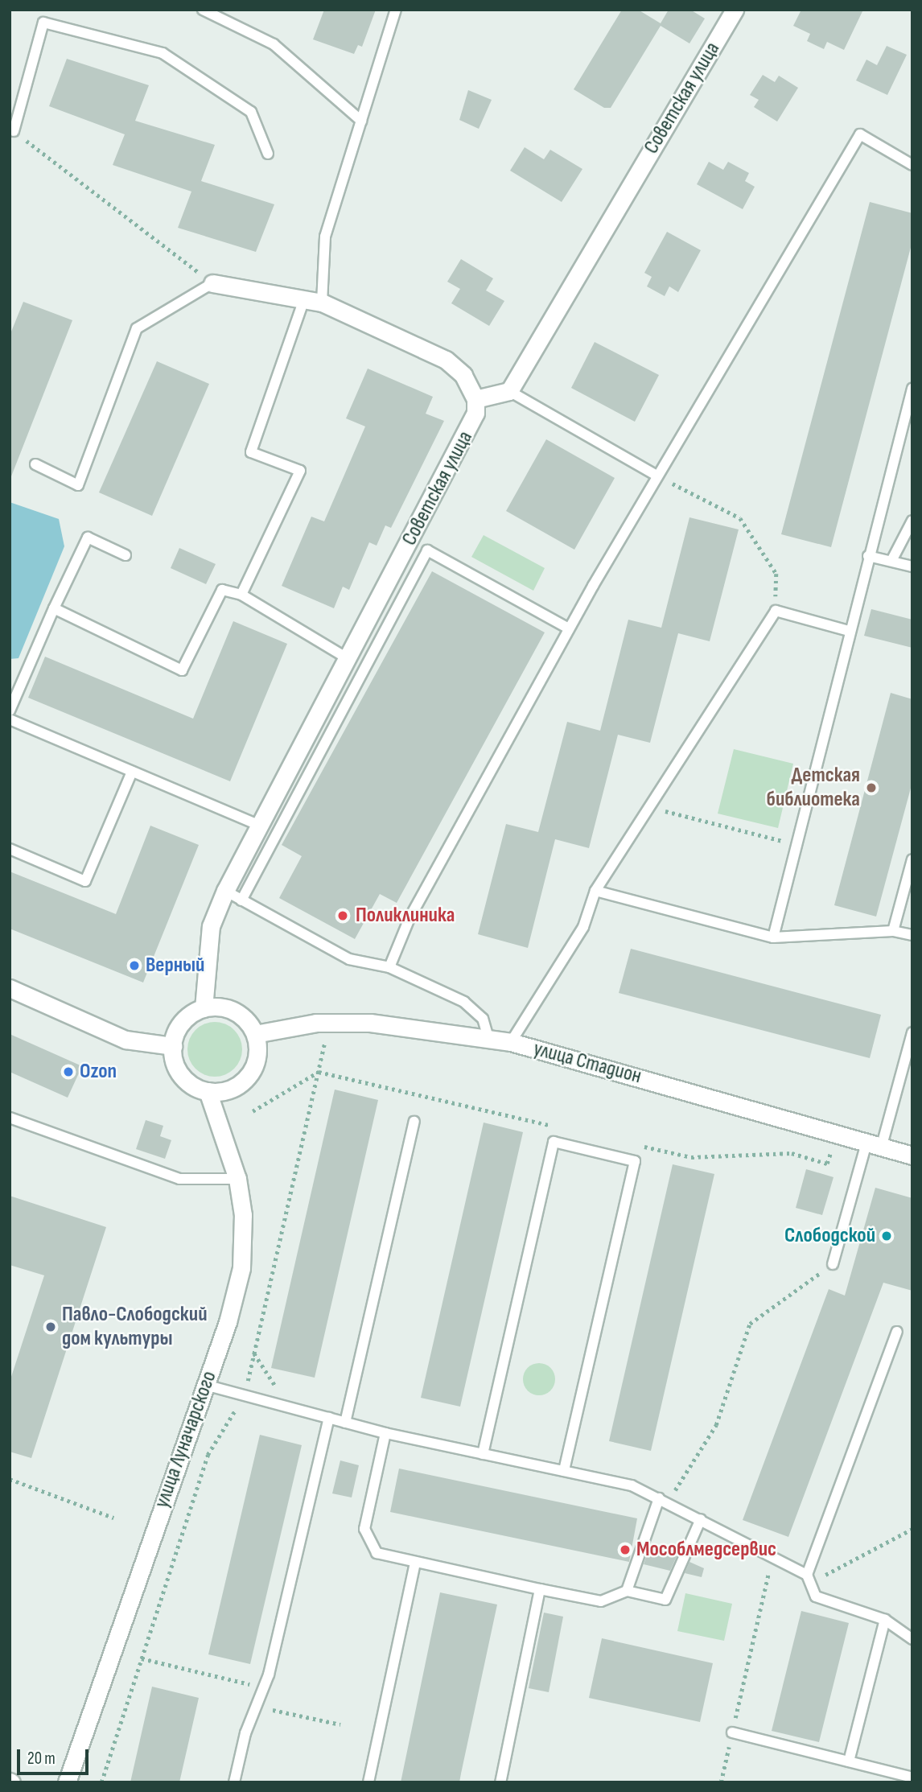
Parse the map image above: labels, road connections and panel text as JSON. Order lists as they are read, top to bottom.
{
  "streets": {
    "street": ["Советская улица", "улица Стадион", "улица Луначарского"]
  },
  "crossings": [
    ["Советская улица", "улица Стадион"],
    ["Советская улица", "улица Луначарского"],
    ["улица Стадион", "улица Луначарского"]
  ],
  "places": [
    "Детская библиотека",
    "Поликлиника",
    "Верный",
    "Ozon",
    "Слободской",
    "Павло-Слободский дом культуры",
    "Мособлмедсервис"
  ],
  "scale_bar": "20 m"
}
